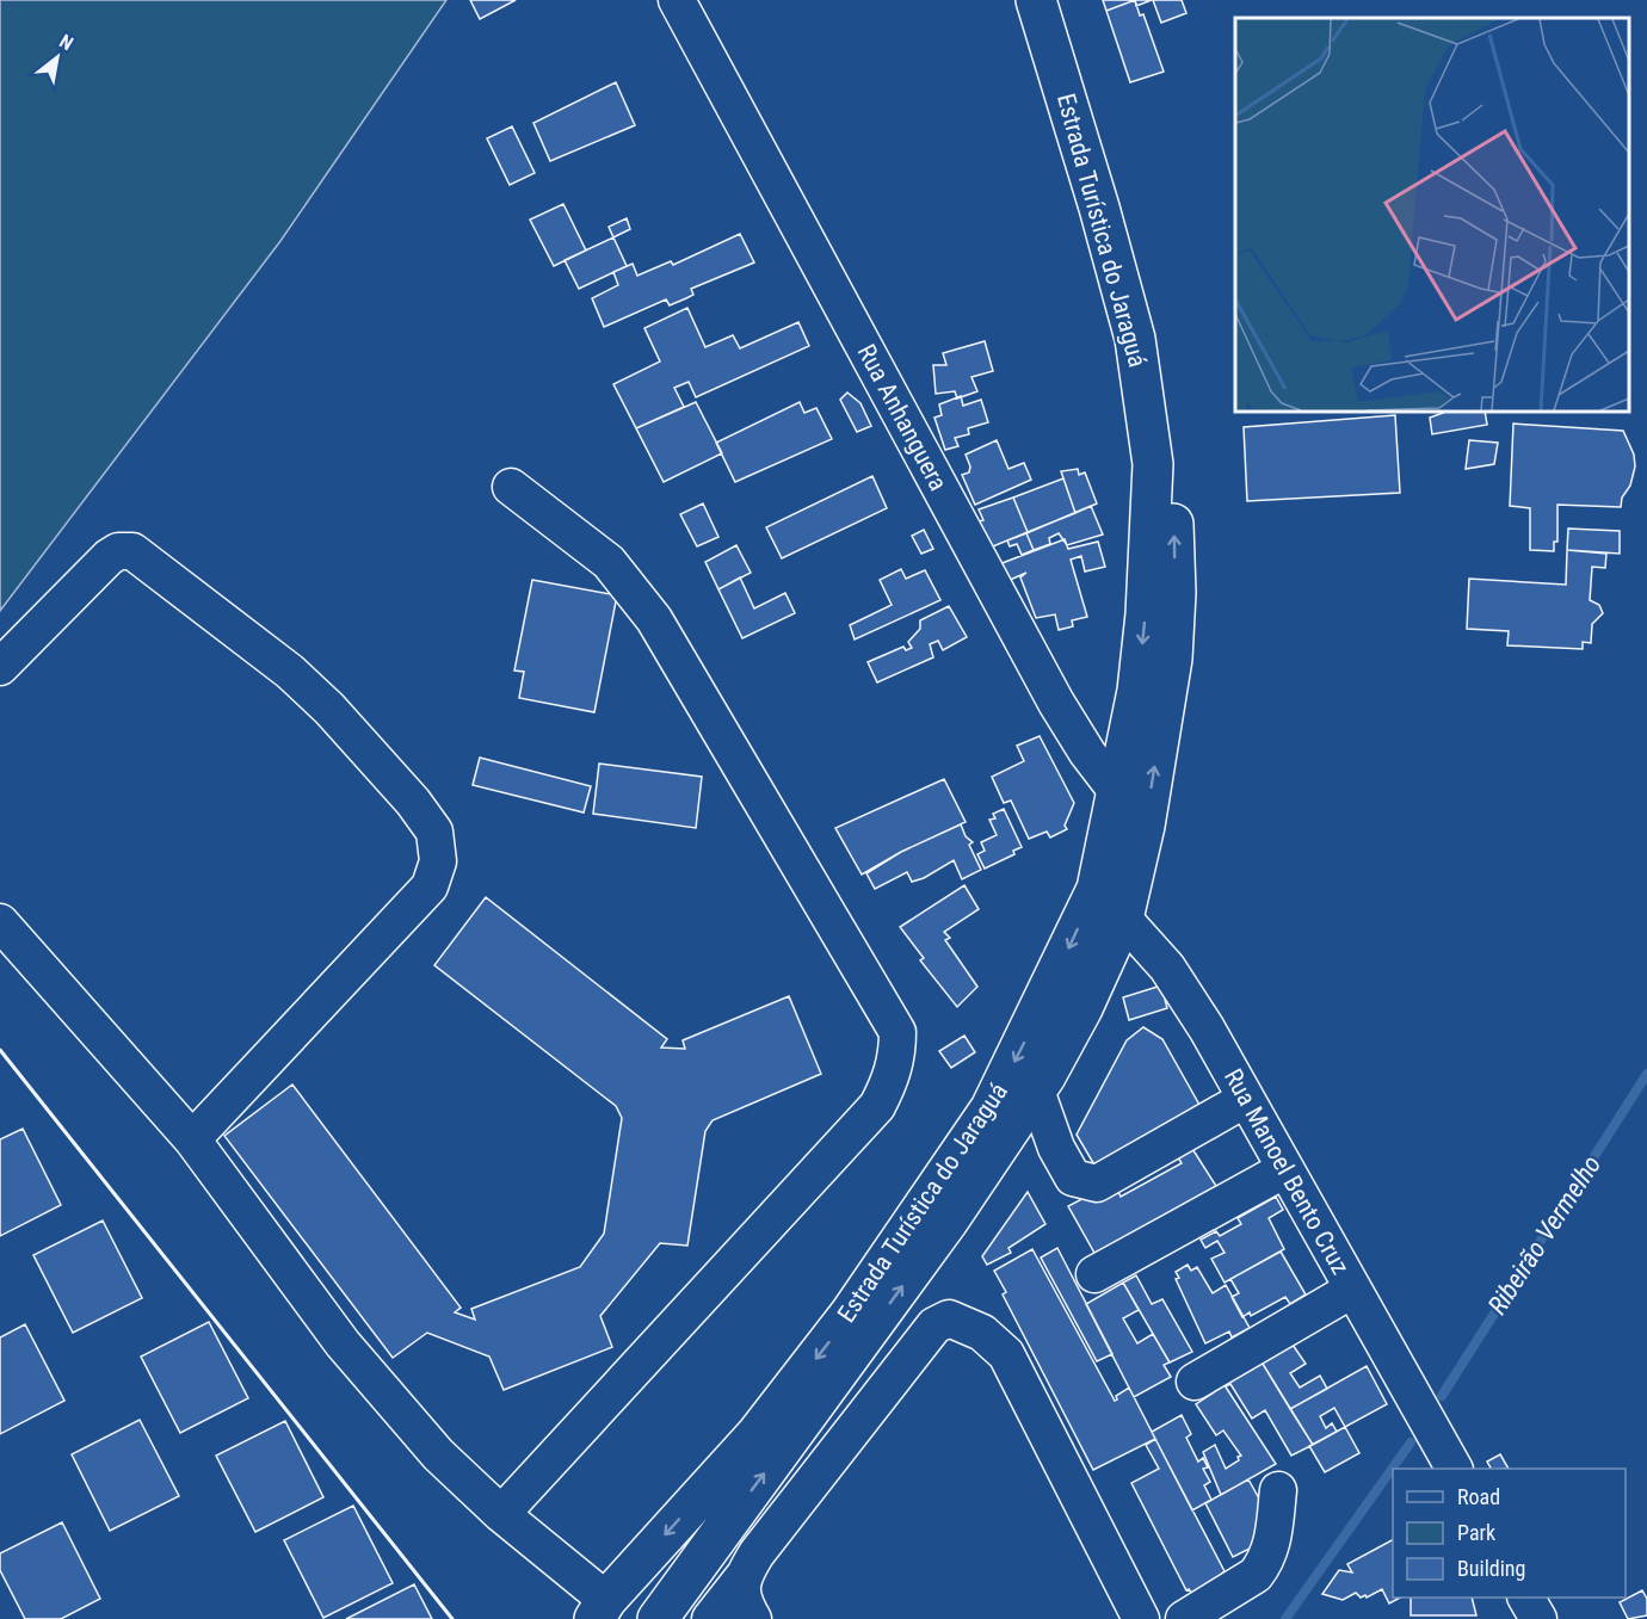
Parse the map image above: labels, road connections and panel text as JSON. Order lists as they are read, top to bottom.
{
  "streets": {
    "main road": ["Estrada Turística do Jaraguá"],
    "street": ["Rua Anhanguera", "Rua Manoel Bento Cruz"]
  },
  "crossings": [
    ["Estrada Turística do Jaraguá", "Rua Anhanguera"],
    ["Estrada Turística do Jaraguá", "Rua Manoel Bento Cruz"]
  ],
  "water": ["Ribeirão Vermelho"],
  "legend": ["Road", "Park", "Building"],
  "north": "top right"
}
